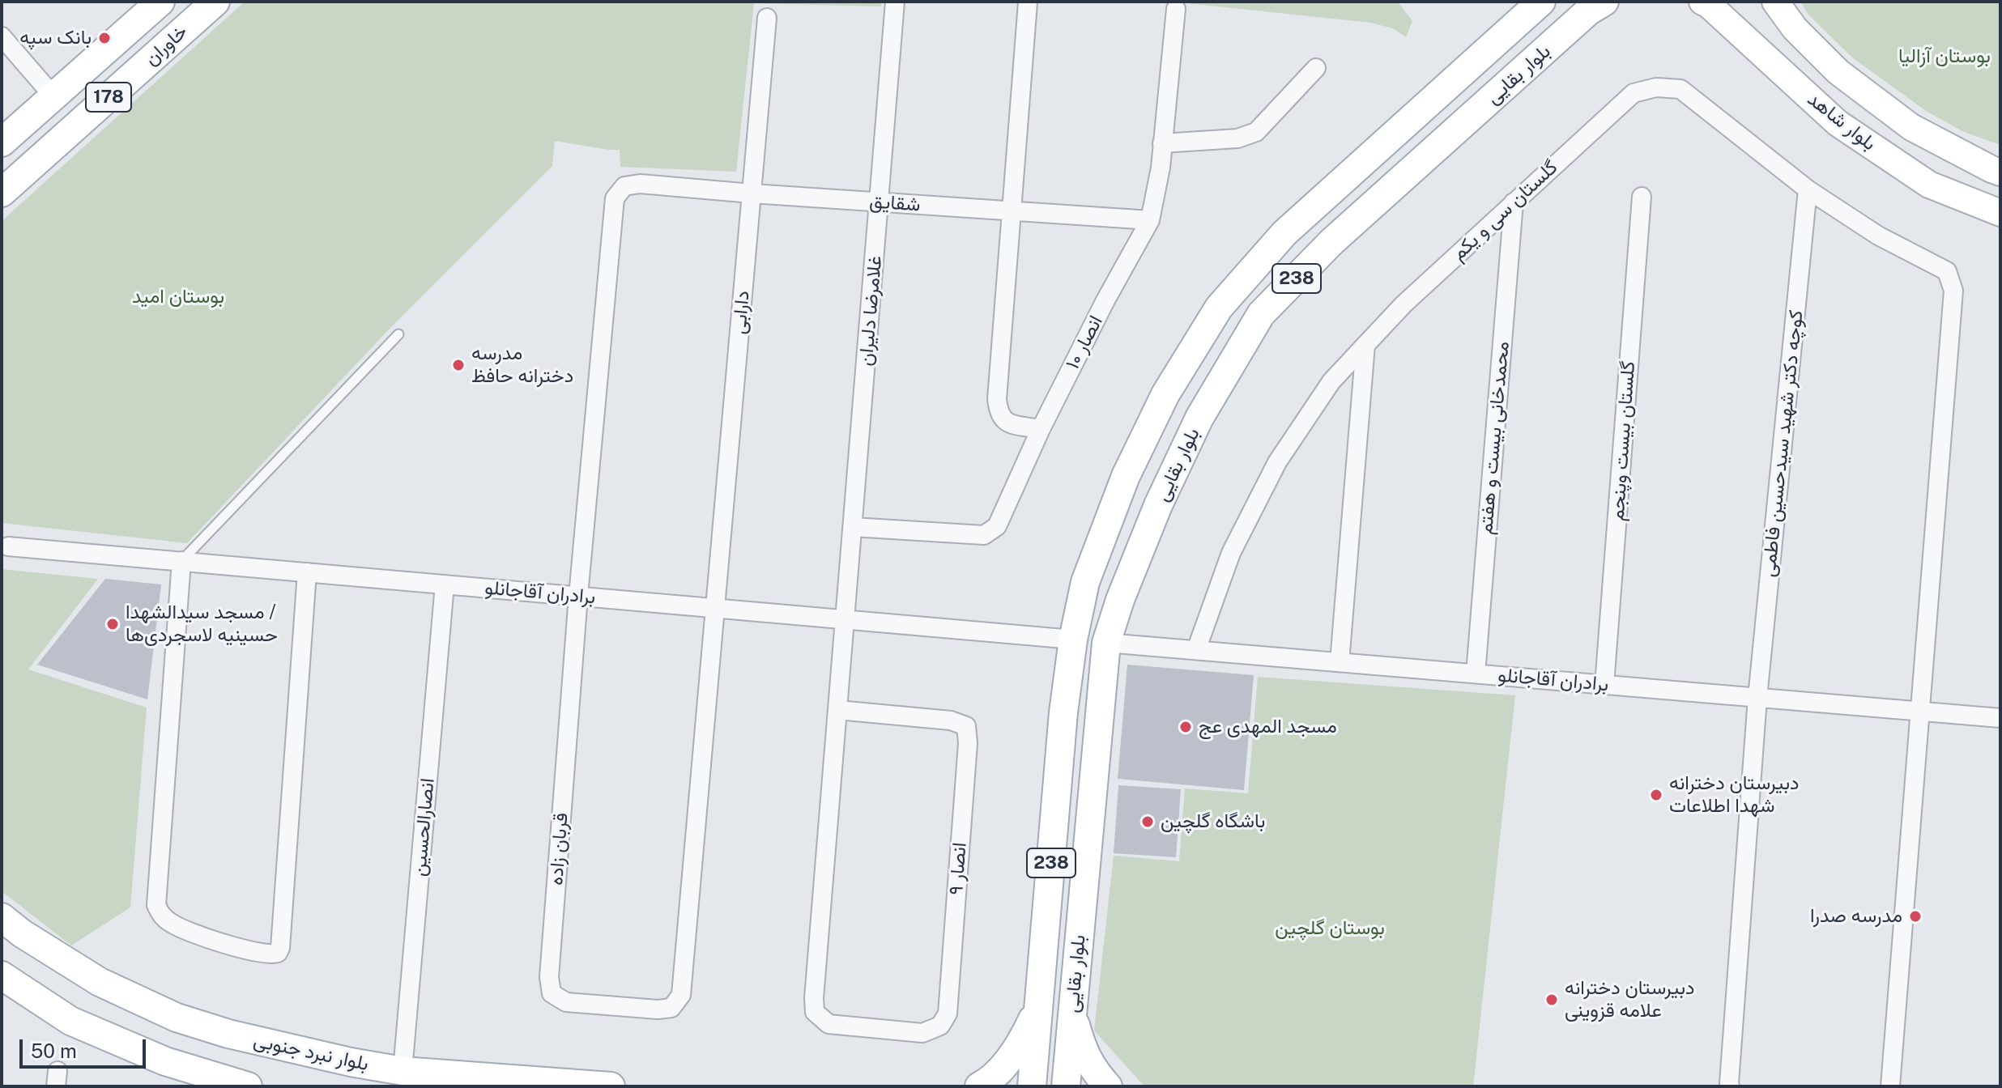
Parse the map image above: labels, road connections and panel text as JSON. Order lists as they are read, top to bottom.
{
  "streets": {
    "main road": [
      "خاوران",
      "بلوار بقایی",
      "178",
      "بلوار شاهد",
      "238",
      "بلوار نبرد جنوبی"
    ],
    "street": [
      "شقایق",
      "گلستان سی و یکم",
      "غلامرضا دلیران",
      "دارابی",
      "انصار ۱۰",
      "محمدخانی بیست و هفتم",
      "گلستان بیست وپنجم",
      "کوچه دکتر شهید سیدحسین فاطمی",
      "برادران آقاجانلو",
      "انصارالحسین",
      "قربان زاده",
      "انصار ۹"
    ]
  },
  "crossings": [
    ["بلوار بقایی", "برادران آقاجانلو"],
    ["شقایق", "غلامرضا دلیران"],
    ["شقایق", "دارابی"],
    ["شقایق", "انصار ۱۰"],
    ["شقایق", "برادران آقاجانلو"],
    ["شقایق", "قربان زاده"],
    ["گلستان سی و یکم", "محمدخانی بیست و هفتم"],
    ["گلستان سی و یکم", "کوچه دکتر شهید سیدحسین فاطمی"],
    ["گلستان سی و یکم", "برادران آقاجانلو"],
    ["غلامرضا دلیران", "انصار ۱۰"],
    ["غلامرضا دلیران", "برادران آقاجانلو"],
    ["غلامرضا دلیران", "انصار ۹"],
    ["دارابی", "برادران آقاجانلو"],
    ["دارابی", "قربان زاده"],
    ["محمدخانی بیست و هفتم", "برادران آقاجانلو"],
    ["گلستان بیست وپنجم", "برادران آقاجانلو"],
    ["کوچه دکتر شهید سیدحسین فاطمی", "برادران آقاجانلو"],
    ["برادران آقاجانلو", "انصارالحسین"],
    ["برادران آقاجانلو", "قربان زاده"],
    ["انصارالحسین", "بلوار نبرد جنوبی"]
  ],
  "parks": ["بوستان آزالیا", "بوستان امید", "بوستان گلچین"],
  "places": [
    "بانک سپه",
    "مدرسه دخترانه حافظ",
    "مسجد سیدالشهدا / حسینیه لاسجردی‌ها",
    "مسجد المهدی عج",
    "دبیرستان دخترانه شهدا اطلاعات",
    "باشگاه گلچین",
    "مدرسه صدرا",
    "دبیرستان دخترانه علامه قزوینی"
  ],
  "scale_bar": "50 m"
}
